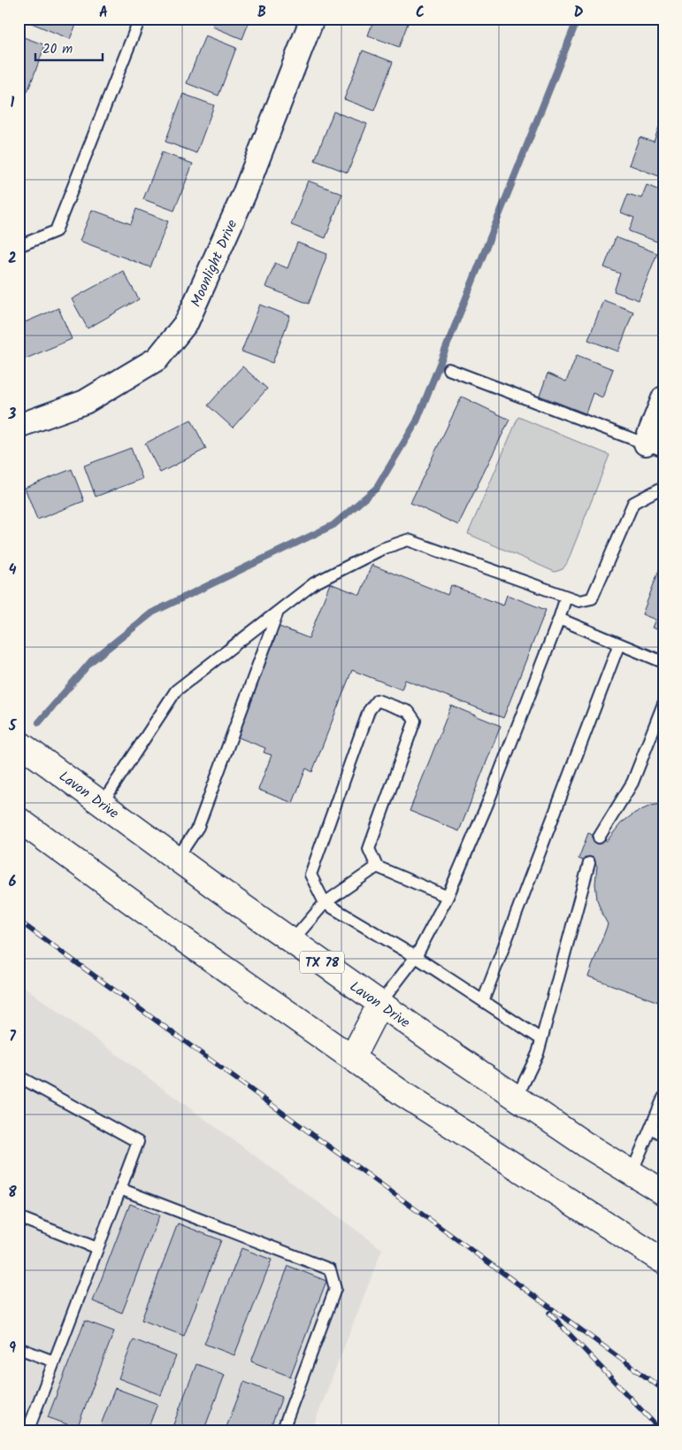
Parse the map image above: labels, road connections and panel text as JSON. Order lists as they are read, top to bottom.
{
  "streets": {
    "main road": ["Lavon Drive", "TX 78"],
    "street": ["Moonlight Drive"]
  },
  "scale_bar": "20 m",
  "grid": {
    "columns": [
      "A",
      "B",
      "C",
      "D"
    ],
    "rows": [
      "1",
      "2",
      "3",
      "4",
      "5",
      "6",
      "7",
      "8",
      "9"
    ]
  }
}
